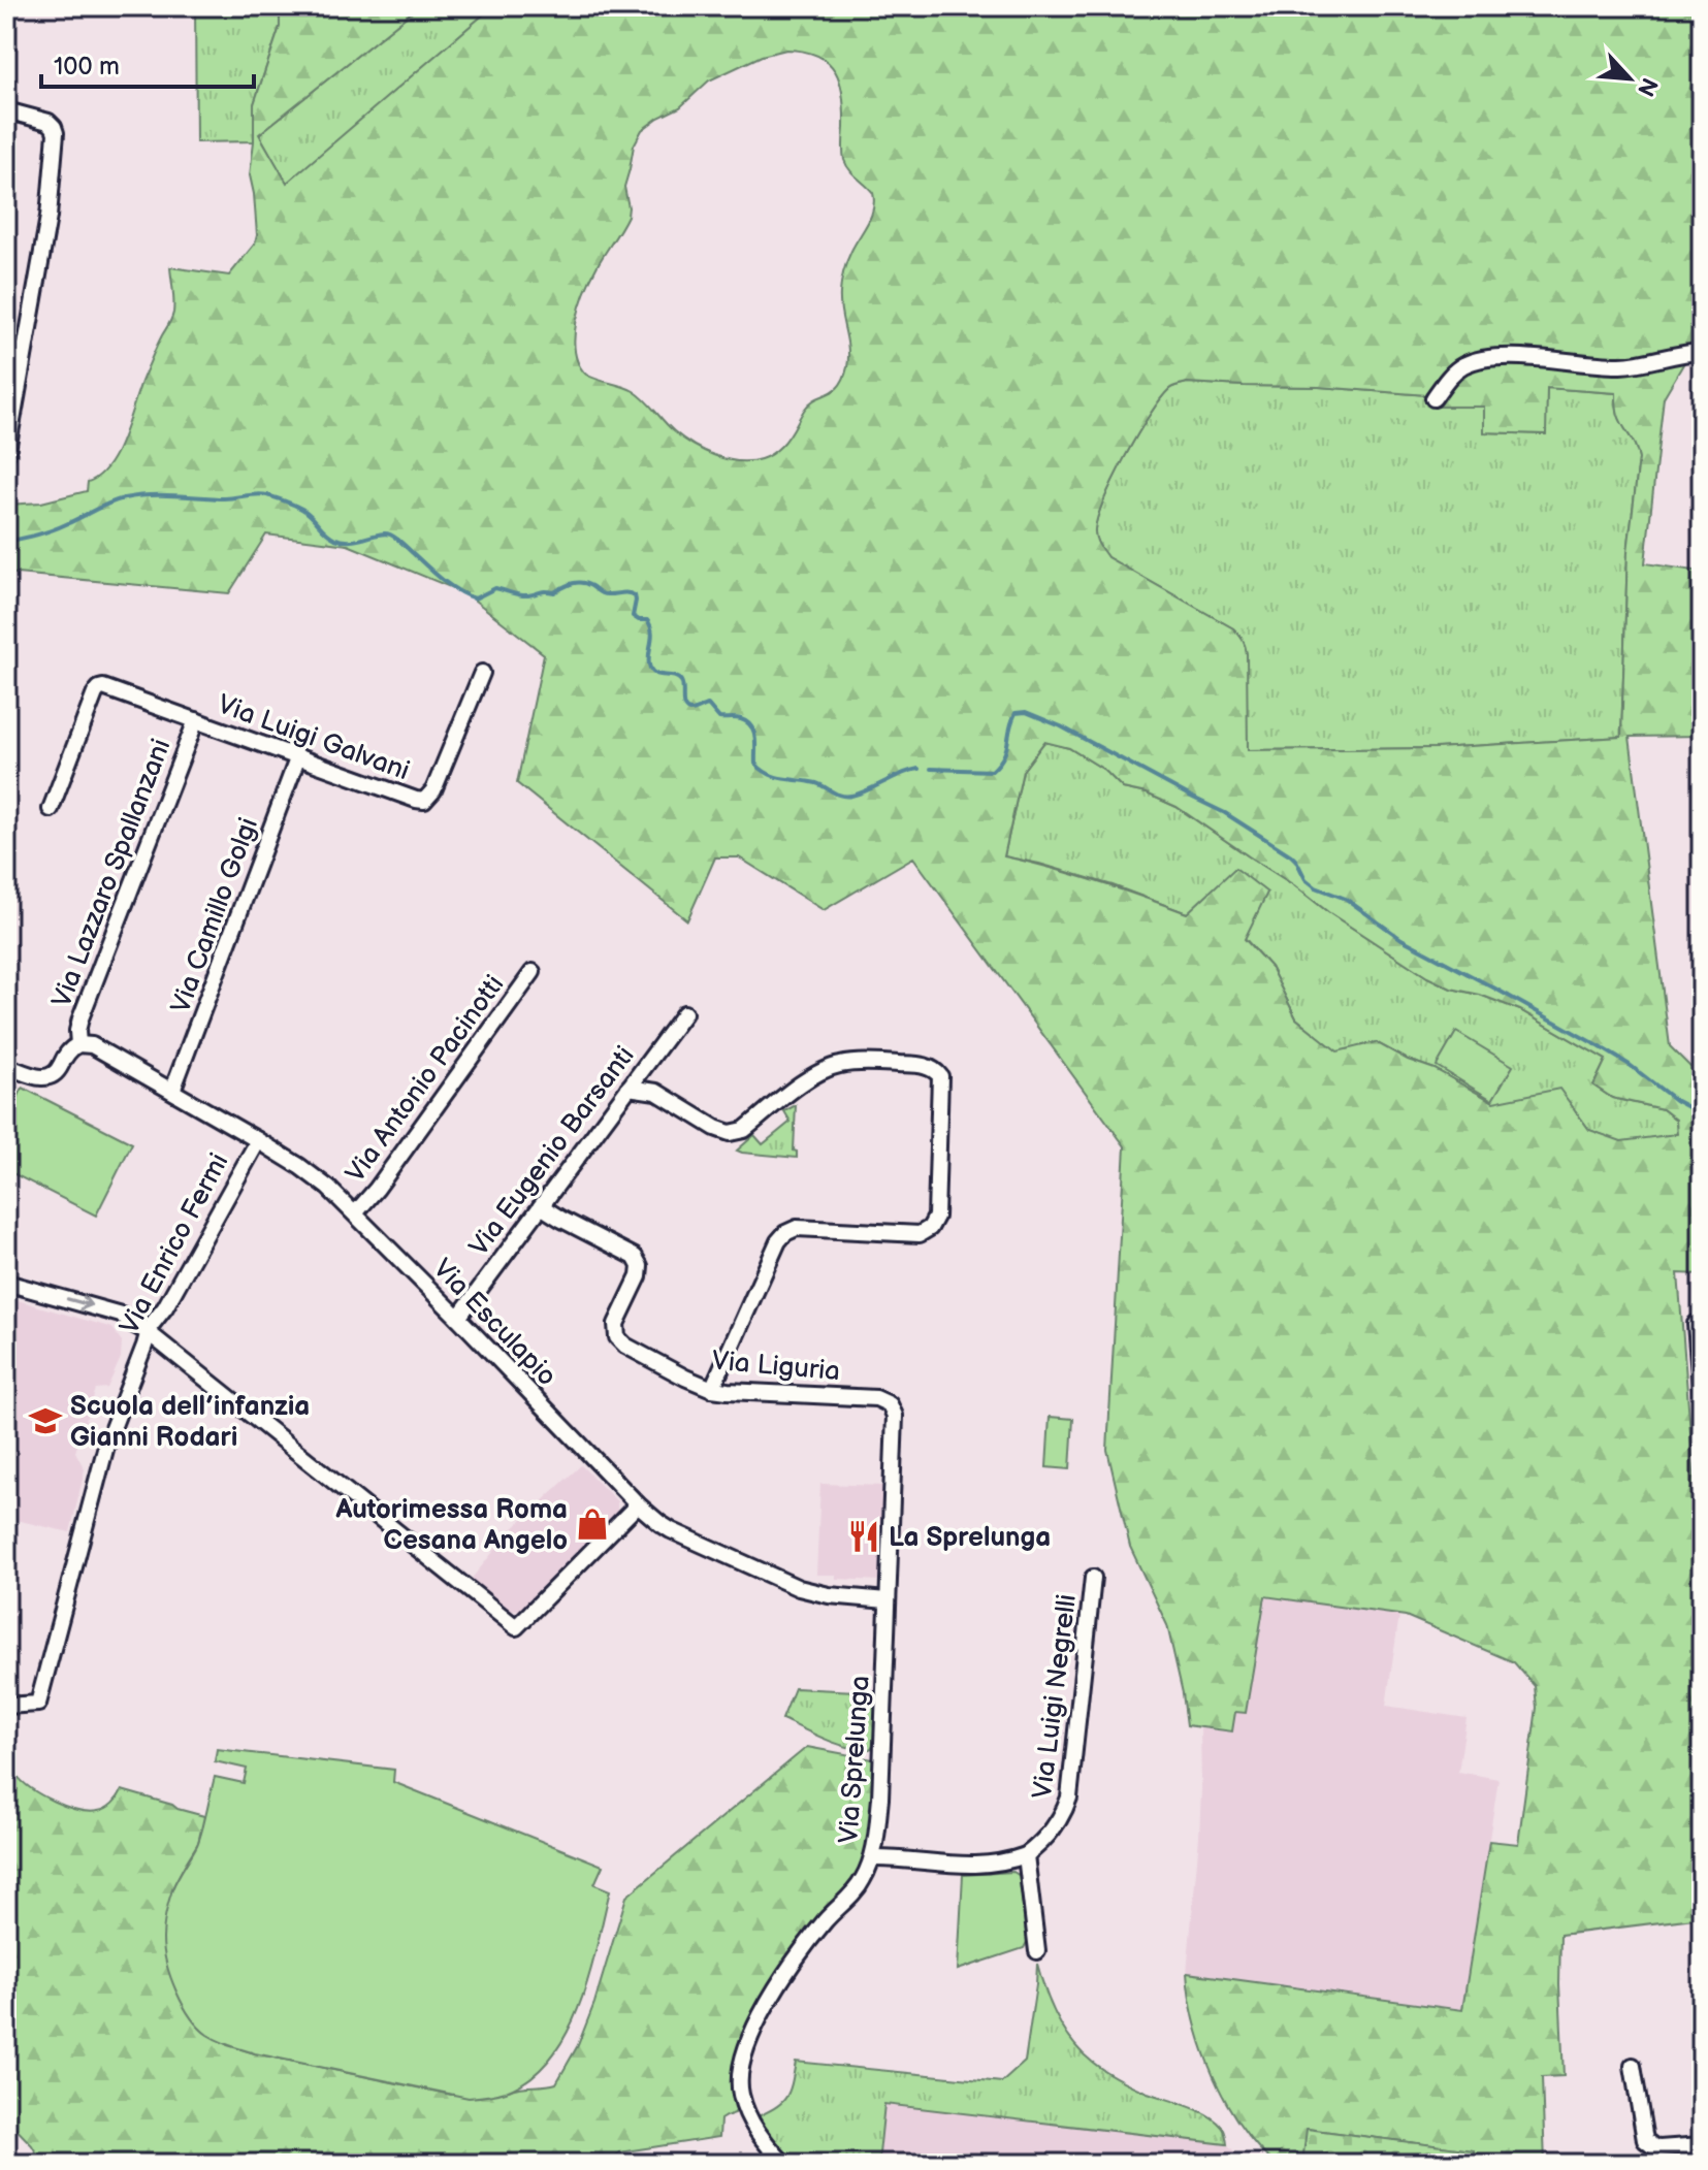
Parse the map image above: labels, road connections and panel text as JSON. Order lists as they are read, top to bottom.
{
  "streets": {
    "street": [
      "Via Luigi Galvani",
      "Via Lazzaro Spallanzani",
      "Via Camillo Golgi",
      "Via Antonio Pacinotti",
      "Via Eugenio Barsanti",
      "Via Enrico Fermi",
      "Via Esculapio",
      "Via Liguria",
      "Via Luigi Negrelli",
      "Via Sprelunga"
    ]
  },
  "crossings": [
    ["Via Luigi Galvani", "Via Lazzaro Spallanzani"],
    ["Via Luigi Galvani", "Via Camillo Golgi"],
    ["Via Lazzaro Spallanzani", "Via Esculapio"],
    ["Via Camillo Golgi", "Via Esculapio"],
    ["Via Antonio Pacinotti", "Via Esculapio"],
    ["Via Eugenio Barsanti", "Via Esculapio"],
    ["Via Eugenio Barsanti", "Via Liguria"],
    ["Via Enrico Fermi", "Via Esculapio"],
    ["Via Esculapio", "Via Sprelunga"],
    ["Via Liguria", "Via Sprelunga"]
  ],
  "places": {
    "school or university": ["Scuola dell’infanzia Gianni Rodari"],
    "shop": ["Autorimessa Roma Cesana Angelo"],
    "restaurant": ["La Sprelunga"]
  },
  "scale_bar": "100 m",
  "north": "bottom right"
}
